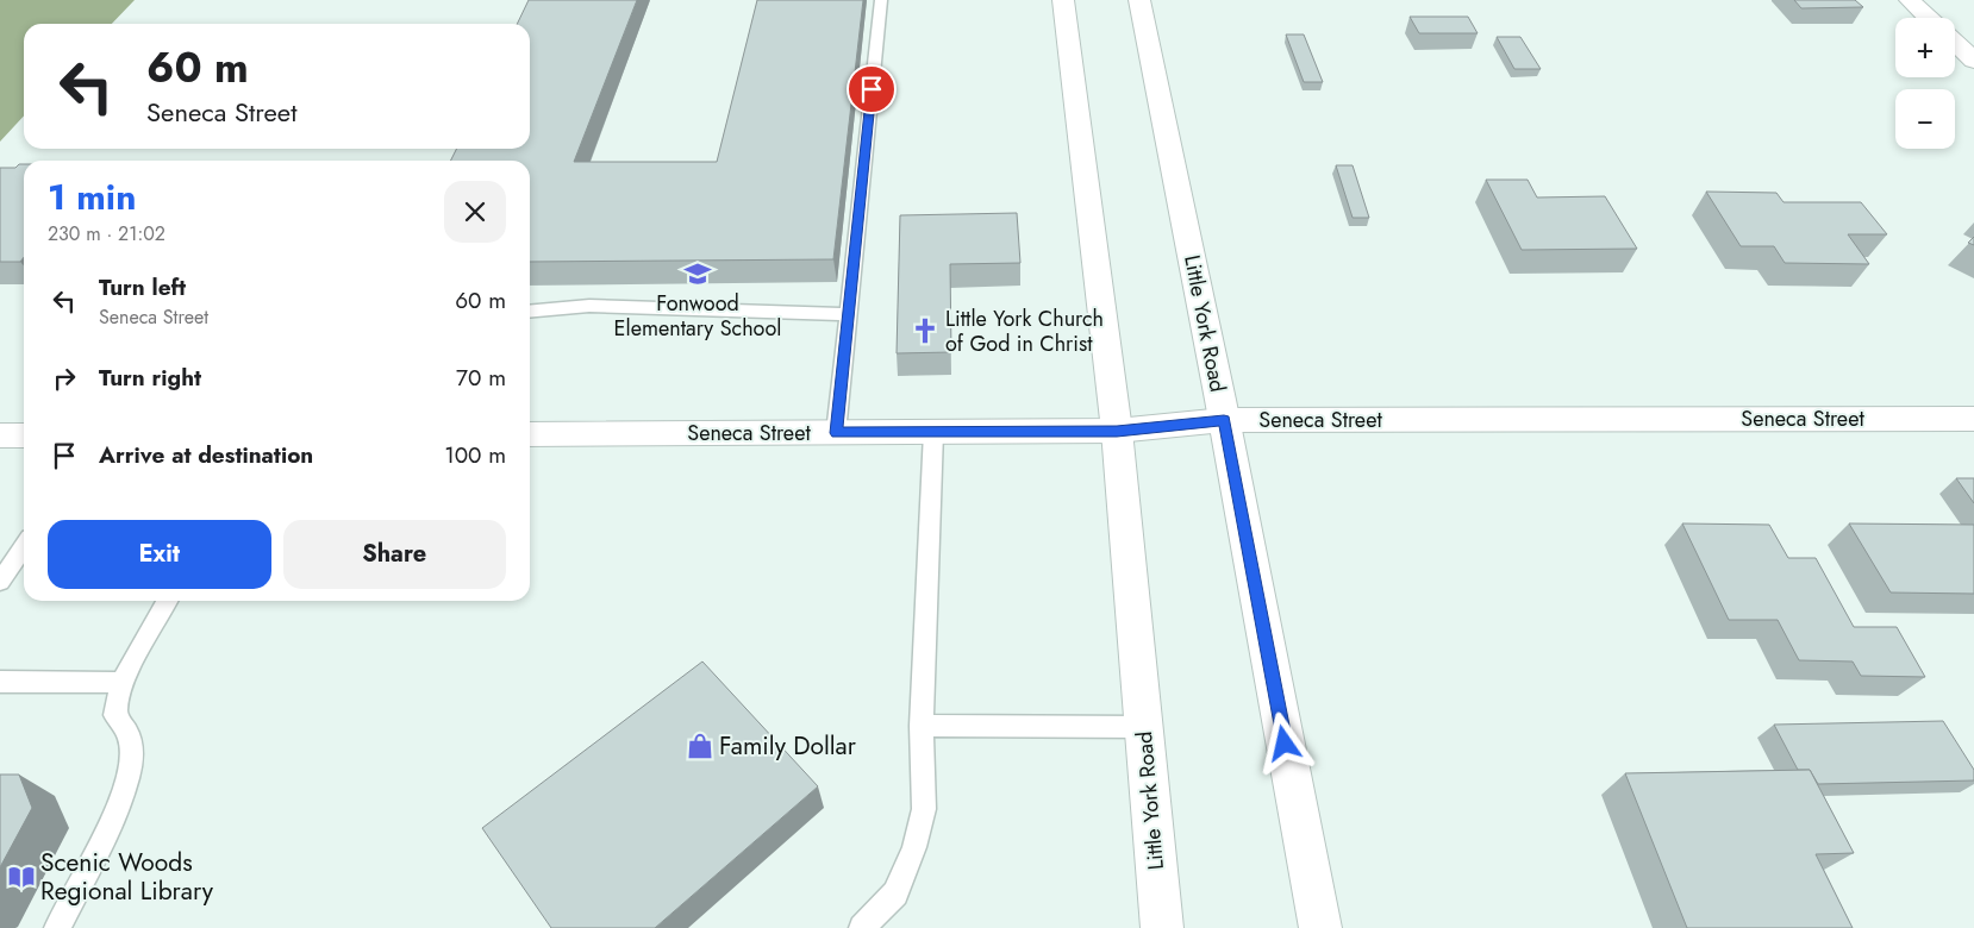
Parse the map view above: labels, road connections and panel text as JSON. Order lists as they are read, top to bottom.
{
  "streets": {
    "main road": ["Little York Road", "Seneca Street"]
  },
  "crossings": [
    ["Little York Road", "Seneca Street"]
  ],
  "places": {
    "school or university": ["Fonwood Elementary School"],
    "church": ["Little York Church of God in Christ"],
    "shop": ["Family Dollar"],
    "library": ["Scenic Woods Regional Library"]
  },
  "page": {
    "map_buttons": ["+", "−"],
    "turn": ["60 m", "Seneca Street"],
    "heading": ["1 min", "230 m · 21:02"],
    "list": [
      {
        "name": "Turn left",
        "note": "Seneca Street",
        "value": "60 m"
      },
      {
        "name": "Turn right",
        "value": "70 m"
      },
      {
        "name": "Arrive at destination",
        "value": "100 m"
      }
    ],
    "buttons": ["Exit", "Share"]
  }
}
